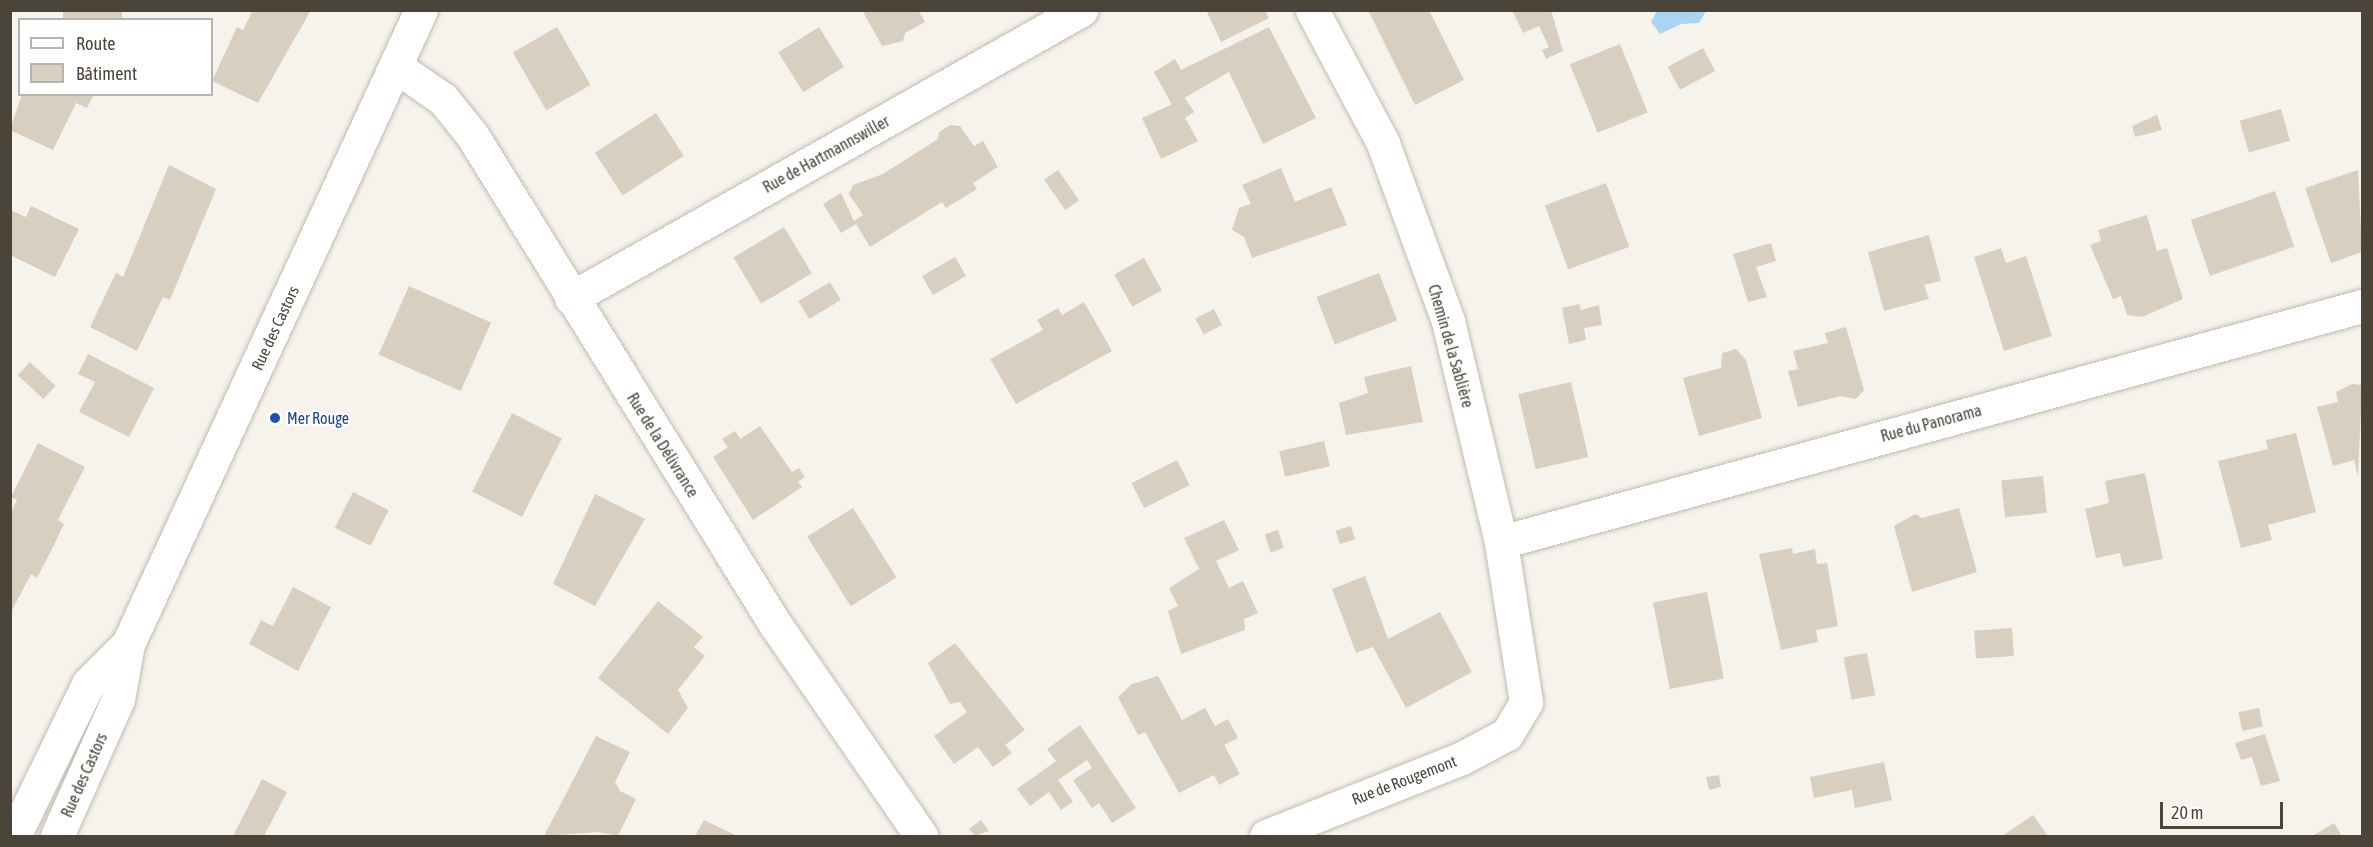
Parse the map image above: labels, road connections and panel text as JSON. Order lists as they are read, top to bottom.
{
  "streets": {
    "street": [
      "Rue de Hartmannswiller",
      "Rue des Castors",
      "Chemin de la Sablière",
      "Rue du Panorama",
      "Rue de la Délivrance",
      "Rue de Rougemont"
    ]
  },
  "crossings": [
    ["Rue de Hartmannswiller", "Rue de la Délivrance"],
    ["Rue des Castors", "Rue de la Délivrance"],
    ["Chemin de la Sablière", "Rue du Panorama"],
    ["Chemin de la Sablière", "Rue de Rougemont"]
  ],
  "places": ["Mer Rouge"],
  "legend": ["Route", "Bâtiment"],
  "scale_bar": "20 m"
}
